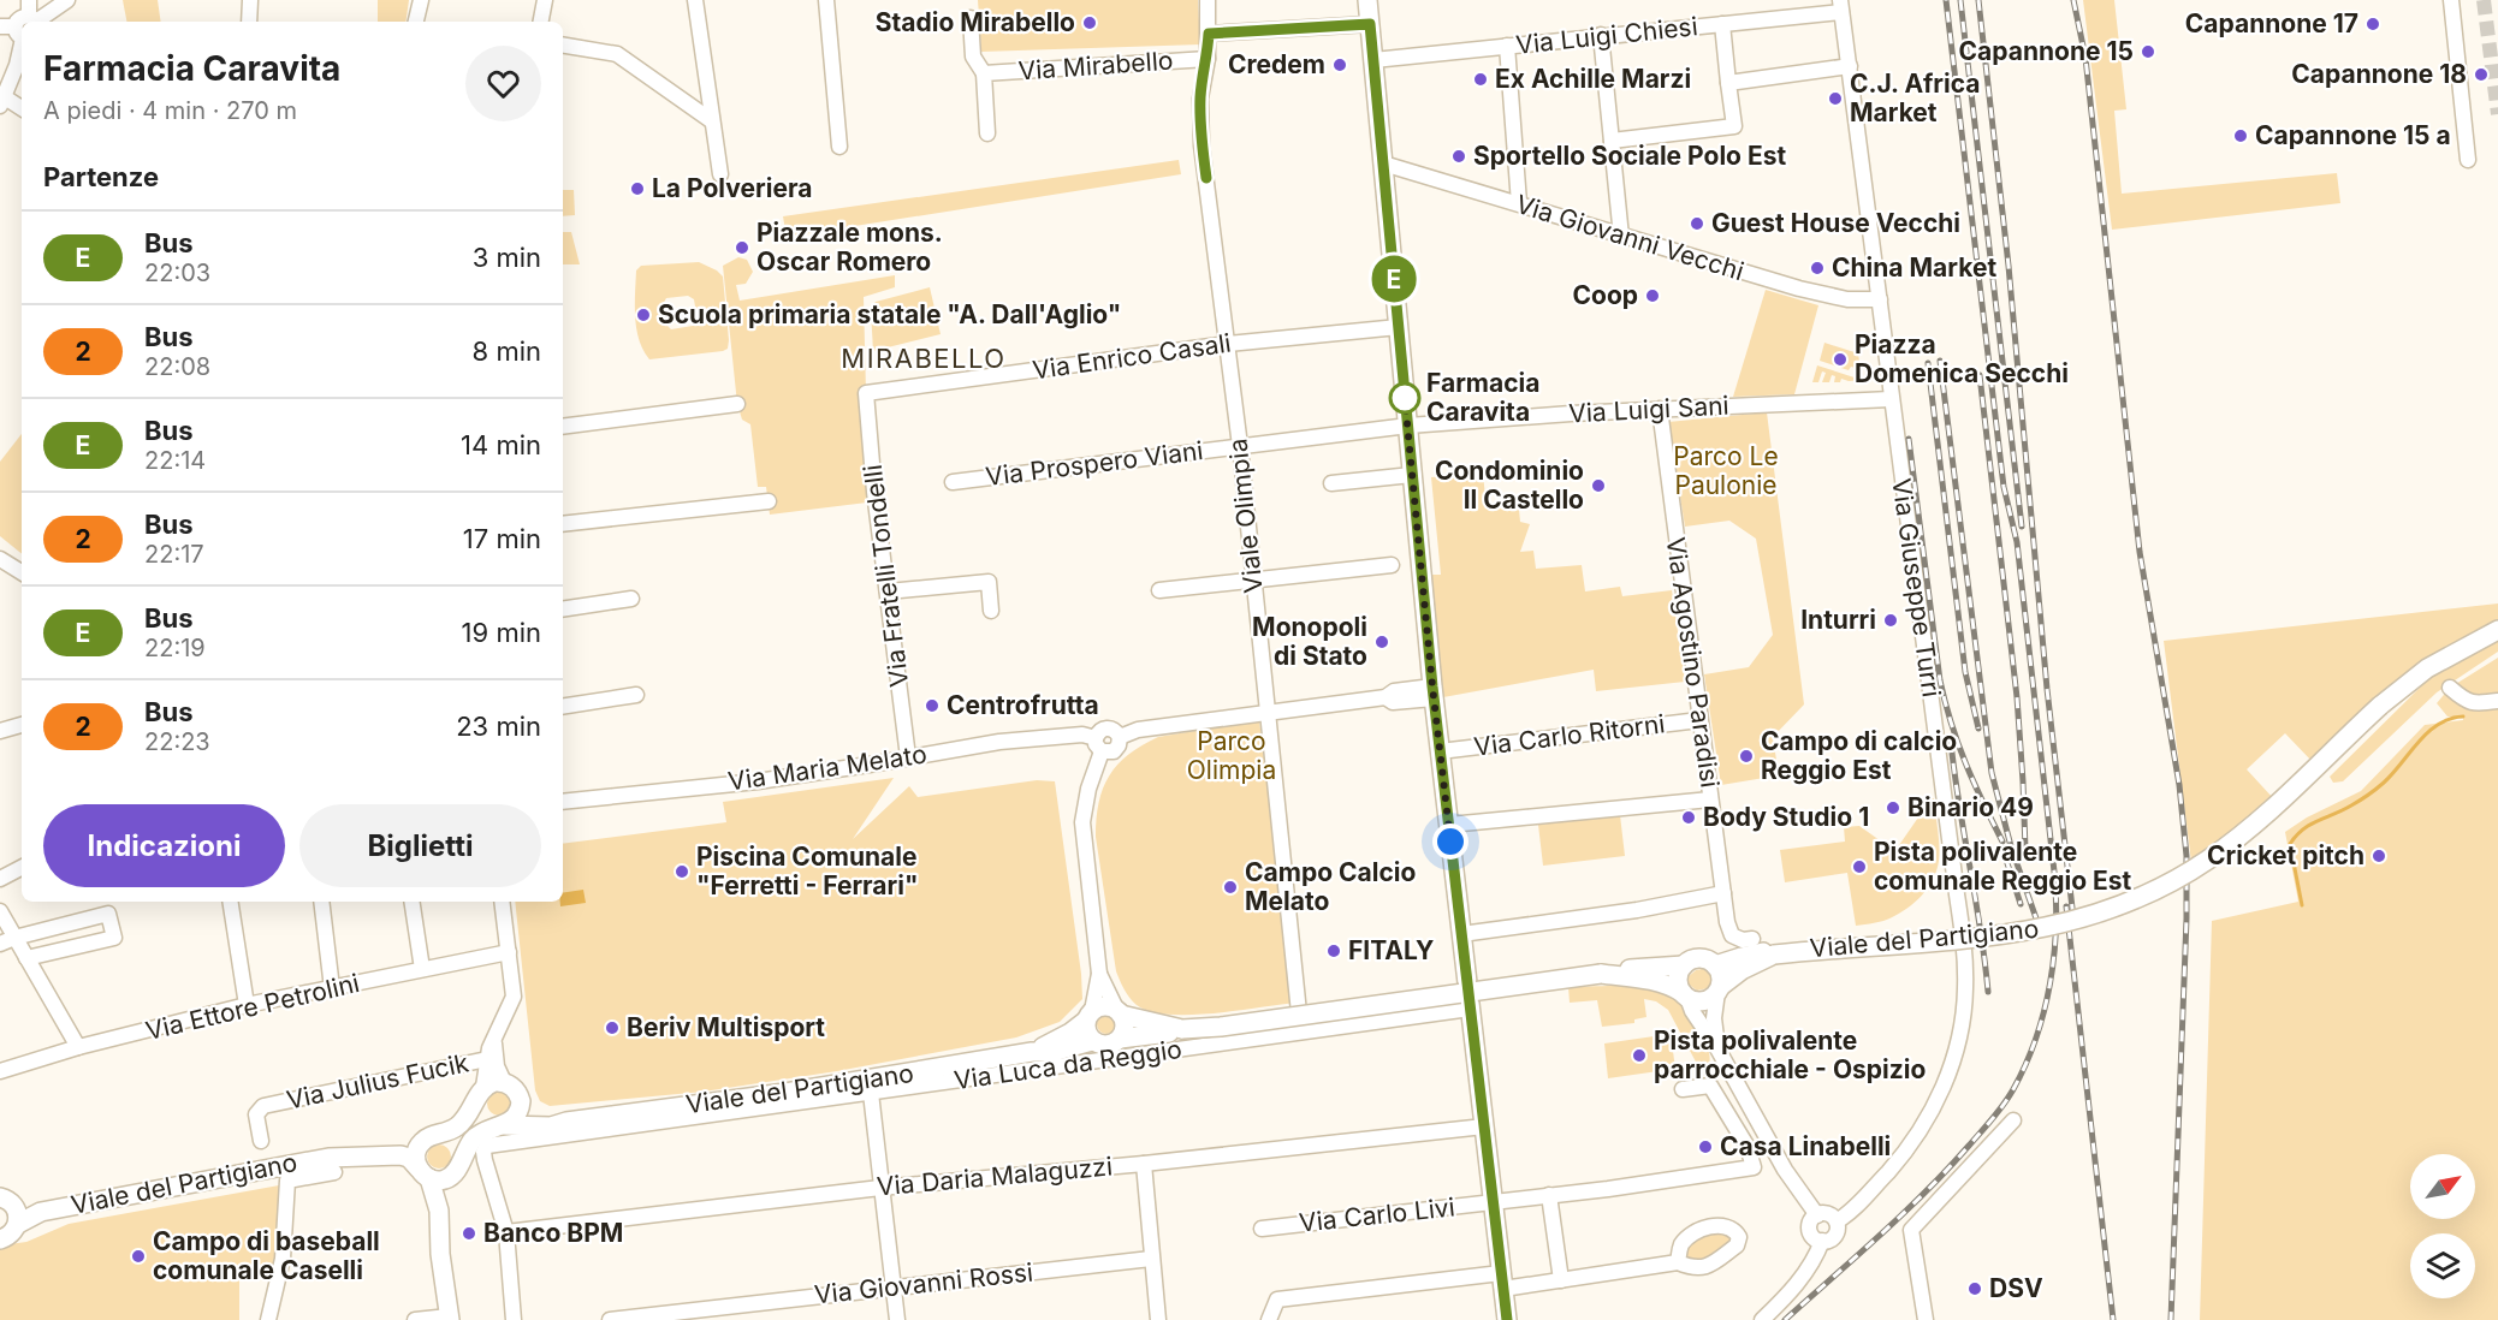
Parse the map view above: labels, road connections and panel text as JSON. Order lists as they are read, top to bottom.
{
  "streets": {
    "main road": ["Viale del Partigiano"],
    "street": [
      "Via Luigi Chiesi",
      "Via Mirabello",
      "Via Giovanni Vecchi",
      "Via Enrico Casali",
      "Via Luigi Sani",
      "Via Prospero Viani",
      "Viale Olimpia",
      "Via Fratelli Tondelli",
      "Via Giuseppe Turri",
      "Via Agostino Paradisi",
      "Via Carlo Ritorni",
      "Via Maria Melato",
      "Via Ettore Petrolini",
      "Via Luca da Reggio",
      "Via Julius Fucik",
      "Via Daria Malaguzzi",
      "Via Carlo Livi",
      "Via Giovanni Rossi"
    ]
  },
  "crossings": [
    ["Via Luigi Chiesi", "Via Giuseppe Turri"],
    ["Via Mirabello", "Viale Olimpia"],
    ["Via Giovanni Vecchi", "Via Giuseppe Turri"],
    ["Via Enrico Casali", "Viale Olimpia"],
    ["Via Enrico Casali", "Via Fratelli Tondelli"],
    ["Via Luigi Sani", "Via Prospero Viani"],
    ["Via Luigi Sani", "Via Giuseppe Turri"],
    ["Via Luigi Sani", "Via Agostino Paradisi"],
    ["Via Prospero Viani", "Viale Olimpia"],
    ["Viale Olimpia", "Via Luca da Reggio"],
    ["Via Fratelli Tondelli", "Via Maria Melato"],
    ["Via Agostino Paradisi", "Via Carlo Ritorni"],
    ["Via Luca da Reggio", "Via Daria Malaguzzi"]
  ],
  "districts": ["MIRABELLO"],
  "parks": ["Parco Le Paulonie", "Parco Olimpia"],
  "places": [
    "Stadio Mirabello",
    "Capannone 17",
    "Capannone 15",
    "Credem",
    "Capannone 18",
    "Ex Achille Marzi",
    "C.J. Africa Market",
    "Capannone 15 a",
    "Sportello Sociale Polo Est",
    "La Polveriera",
    "Guest House Vecchi",
    "Piazzale mons. Oscar Romero",
    "China Market",
    "Coop",
    "Scuola primaria statale \"A. Dall'Aglio\"",
    "Piazza Domenica Secchi",
    "Farmacia Caravita",
    "Condominio Il Castello",
    "Inturri",
    "Monopoli di Stato",
    "Centrofrutta",
    "Campo di calcio Reggio Est",
    "Binario 49",
    "Body Studio 1",
    "Cricket pitch",
    "Pista polivalente comunale Reggio Est",
    "Piscina Comunale \"Ferretti - Ferrari\"",
    "Campo Calcio Melato",
    "FITALY",
    "Beriv Multisport",
    "Pista polivalente parrocchiale - Ospizio",
    "Casa Linabelli",
    "Banco BPM",
    "Campo di baseball comunale Caselli",
    "DSV"
  ],
  "lines": ["bus line E"],
  "north": "top right",
  "page": {
    "on_map": "E",
    "heading": [
      ["Farmacia Caravita", "A piedi · 4 min · 270 m"],
      "Partenze"
    ],
    "list": [
      {
        "mark": "E",
        "name": "Bus",
        "note": "22:03",
        "value": "3 min"
      },
      {
        "mark": "2",
        "name": "Bus",
        "note": "22:08",
        "value": "8 min"
      },
      {
        "mark": "E",
        "name": "Bus",
        "note": "22:14",
        "value": "14 min"
      },
      {
        "mark": "2",
        "name": "Bus",
        "note": "22:17",
        "value": "17 min"
      },
      {
        "mark": "E",
        "name": "Bus",
        "note": "22:19",
        "value": "19 min"
      },
      {
        "mark": "2",
        "name": "Bus",
        "note": "22:23",
        "value": "23 min"
      }
    ],
    "buttons": ["Indicazioni", "Biglietti"]
  }
}
